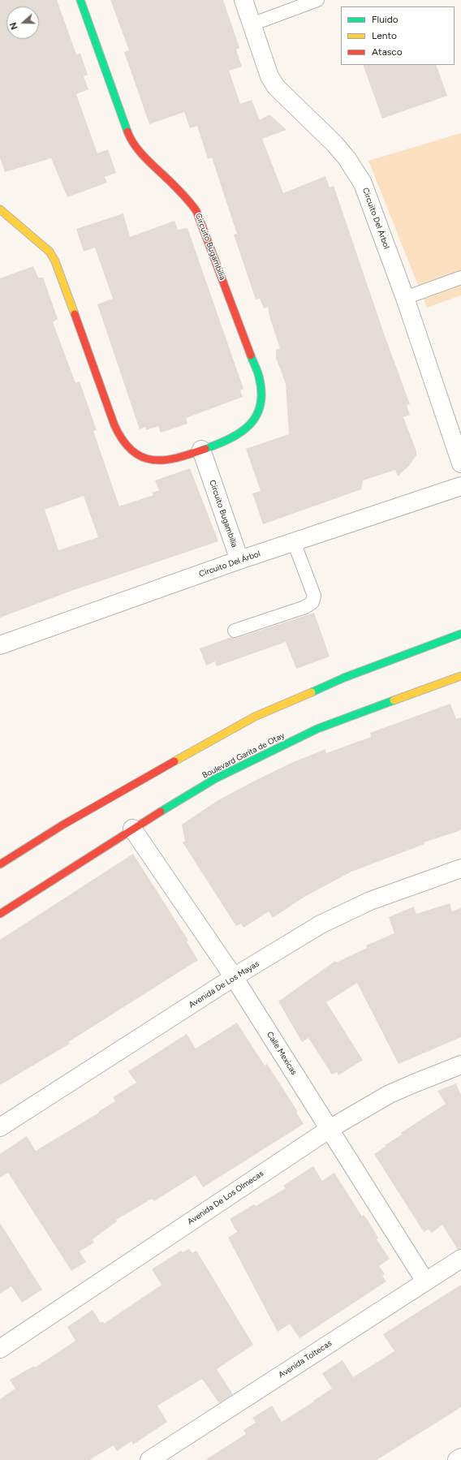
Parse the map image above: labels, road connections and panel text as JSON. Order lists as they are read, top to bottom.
{
  "streets": {
    "main road": ["Circuito Bugambilia", "Boulevard Garita de Otay"],
    "street": [
      "Circuito Del Árbol",
      "Avenida De Los Mayas",
      "Calle Mexicas",
      "Avenida De Los Olmecas",
      "Avenida Toltecas"
    ]
  },
  "crossings": [
    ["Circuito Del Árbol", "Circuito Bugambilia"],
    ["Boulevard Garita de Otay", "Calle Mexicas"],
    ["Avenida De Los Mayas", "Calle Mexicas"],
    ["Calle Mexicas", "Avenida De Los Olmecas"],
    ["Calle Mexicas", "Avenida Toltecas"]
  ],
  "legend": ["Fluido", "Lento", "Atasco"],
  "north": "left"
}
